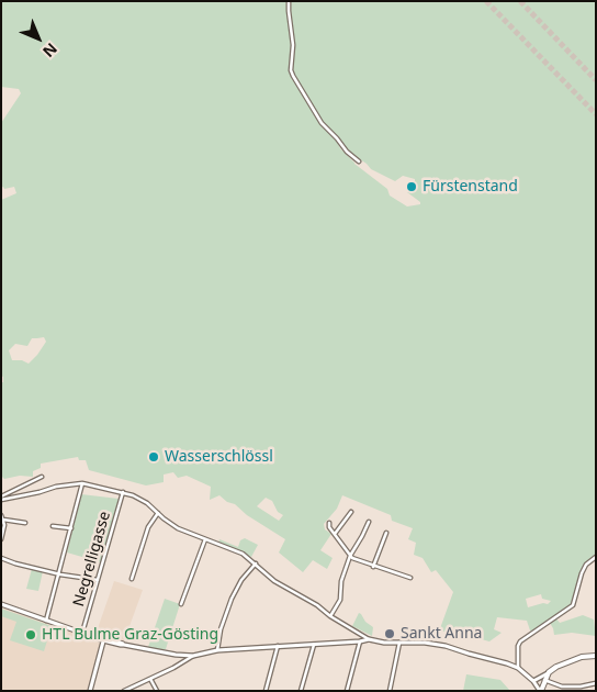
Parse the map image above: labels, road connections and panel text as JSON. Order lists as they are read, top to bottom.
{
  "streets": {
    "street": ["Negrelligasse"]
  },
  "places": [
    "Fürstenstand",
    "Wasserschlössl",
    "Sankt Anna",
    "HTL Bulme Graz-Gösting"
  ],
  "north": "bottom right"
}
